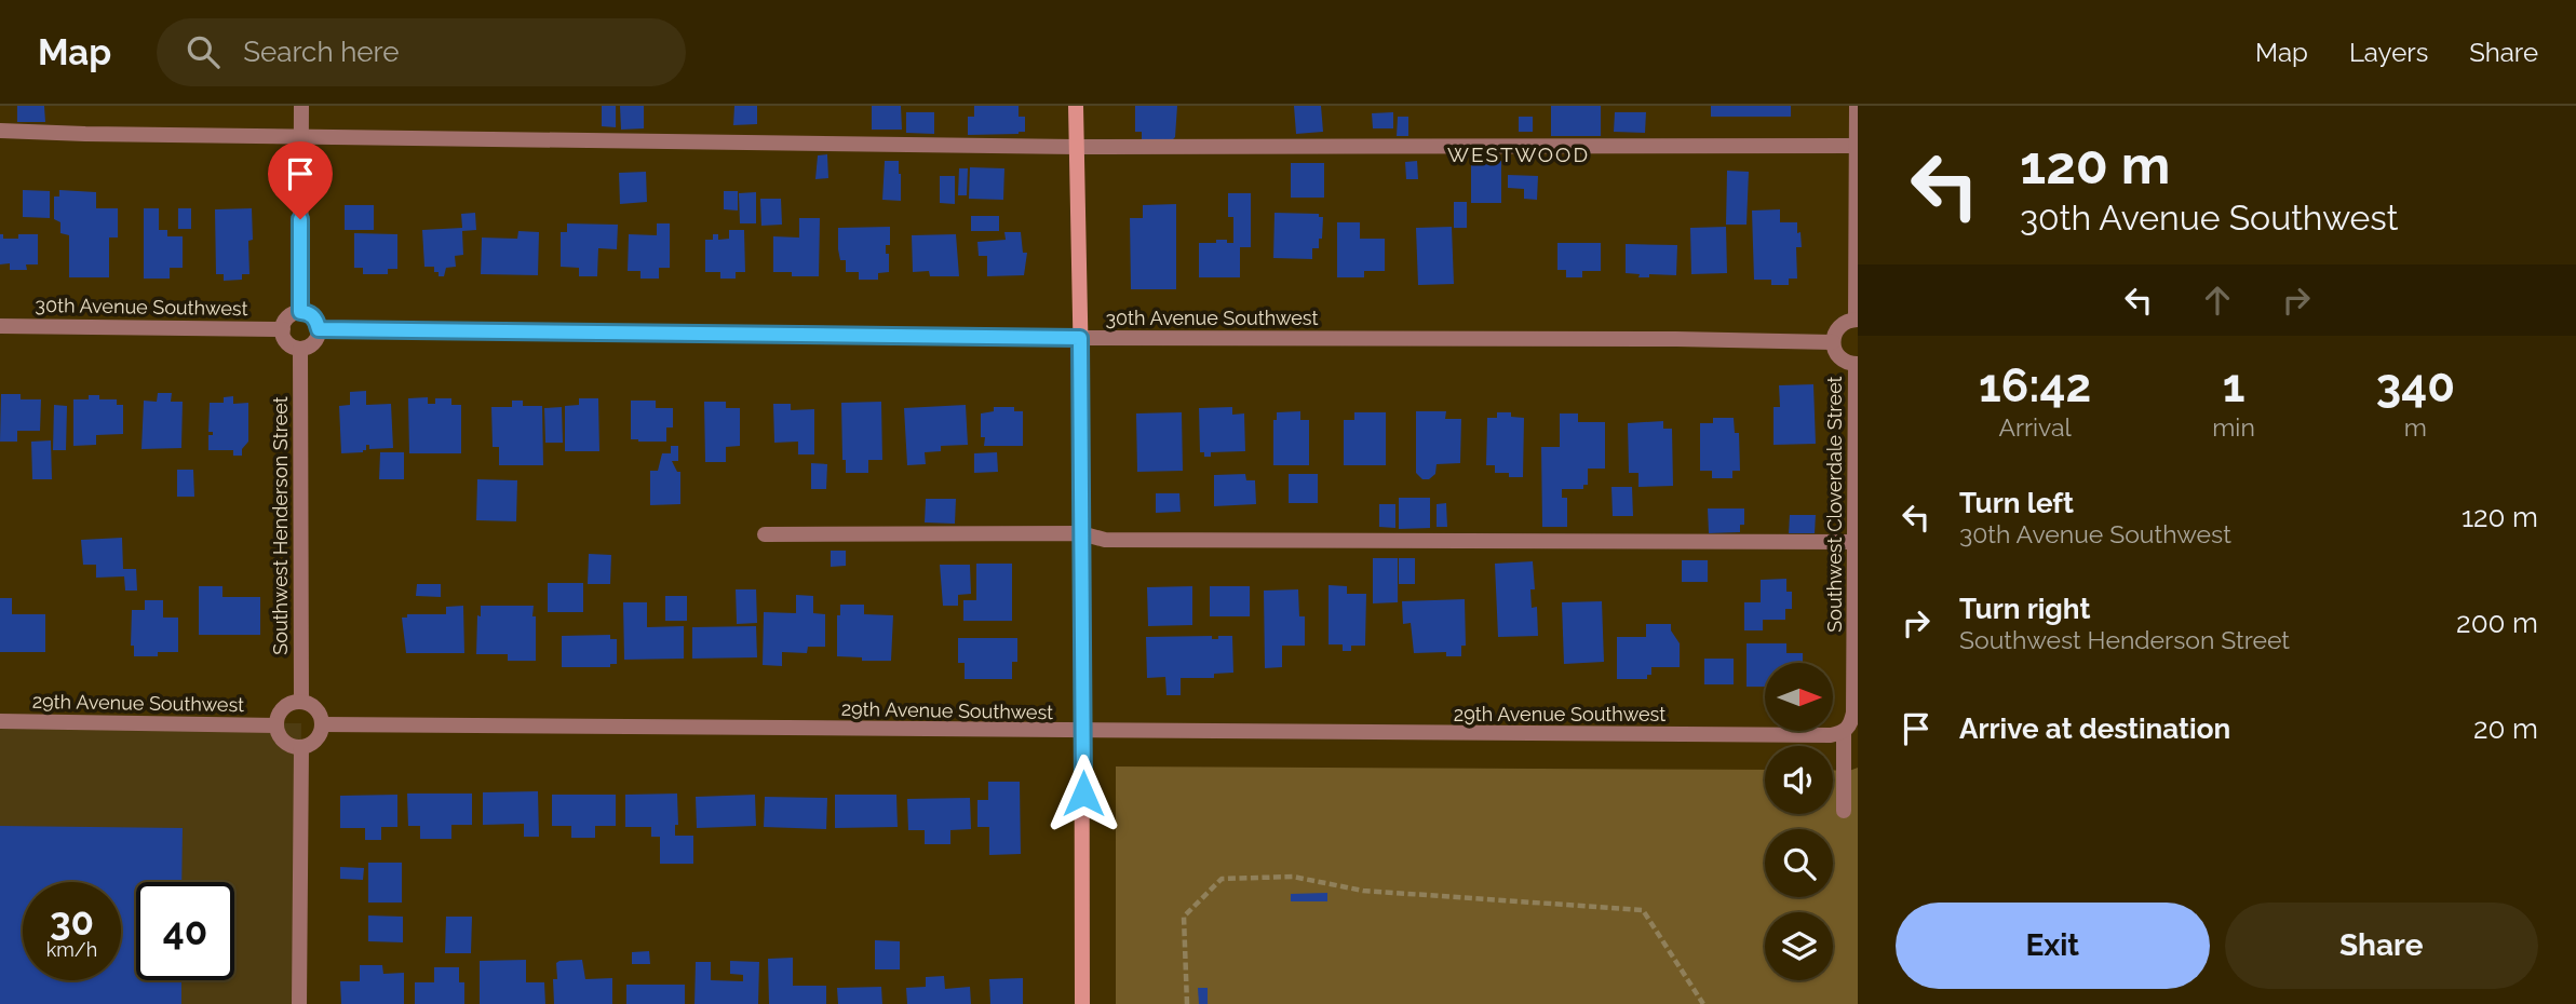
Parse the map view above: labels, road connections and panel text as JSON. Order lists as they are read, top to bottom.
{
  "streets": {
    "street": [
      "30th Avenue Southwest",
      "Southwest Cloverdale Street",
      "Southwest Henderson Street",
      "29th Avenue Southwest"
    ]
  },
  "crossings": [
    ["30th Avenue Southwest", "Southwest Henderson Street"],
    ["Southwest Cloverdale Street", "29th Avenue Southwest"],
    ["Southwest Henderson Street", "29th Avenue Southwest"]
  ],
  "districts": ["WESTWOOD"],
  "north": "right",
  "page": {
    "header": "Map",
    "search": "Search here",
    "nav": ["Map", "Layers", "Share"],
    "turn": ["120 m", "30th Avenue Southwest"],
    "eta": [
      "16:42",
      "Arrival",
      "1",
      "min",
      "340",
      "m"
    ],
    "list": [
      {
        "name": "Turn left",
        "note": "30th Avenue Southwest",
        "value": "120 m"
      },
      {
        "name": "Turn right",
        "note": "Southwest Henderson Street",
        "value": "200 m"
      },
      {
        "name": "Arrive at destination",
        "value": "20 m"
      }
    ],
    "speed": "30 km/h",
    "limit": "40",
    "buttons": ["Exit", "Share"]
  }
}
